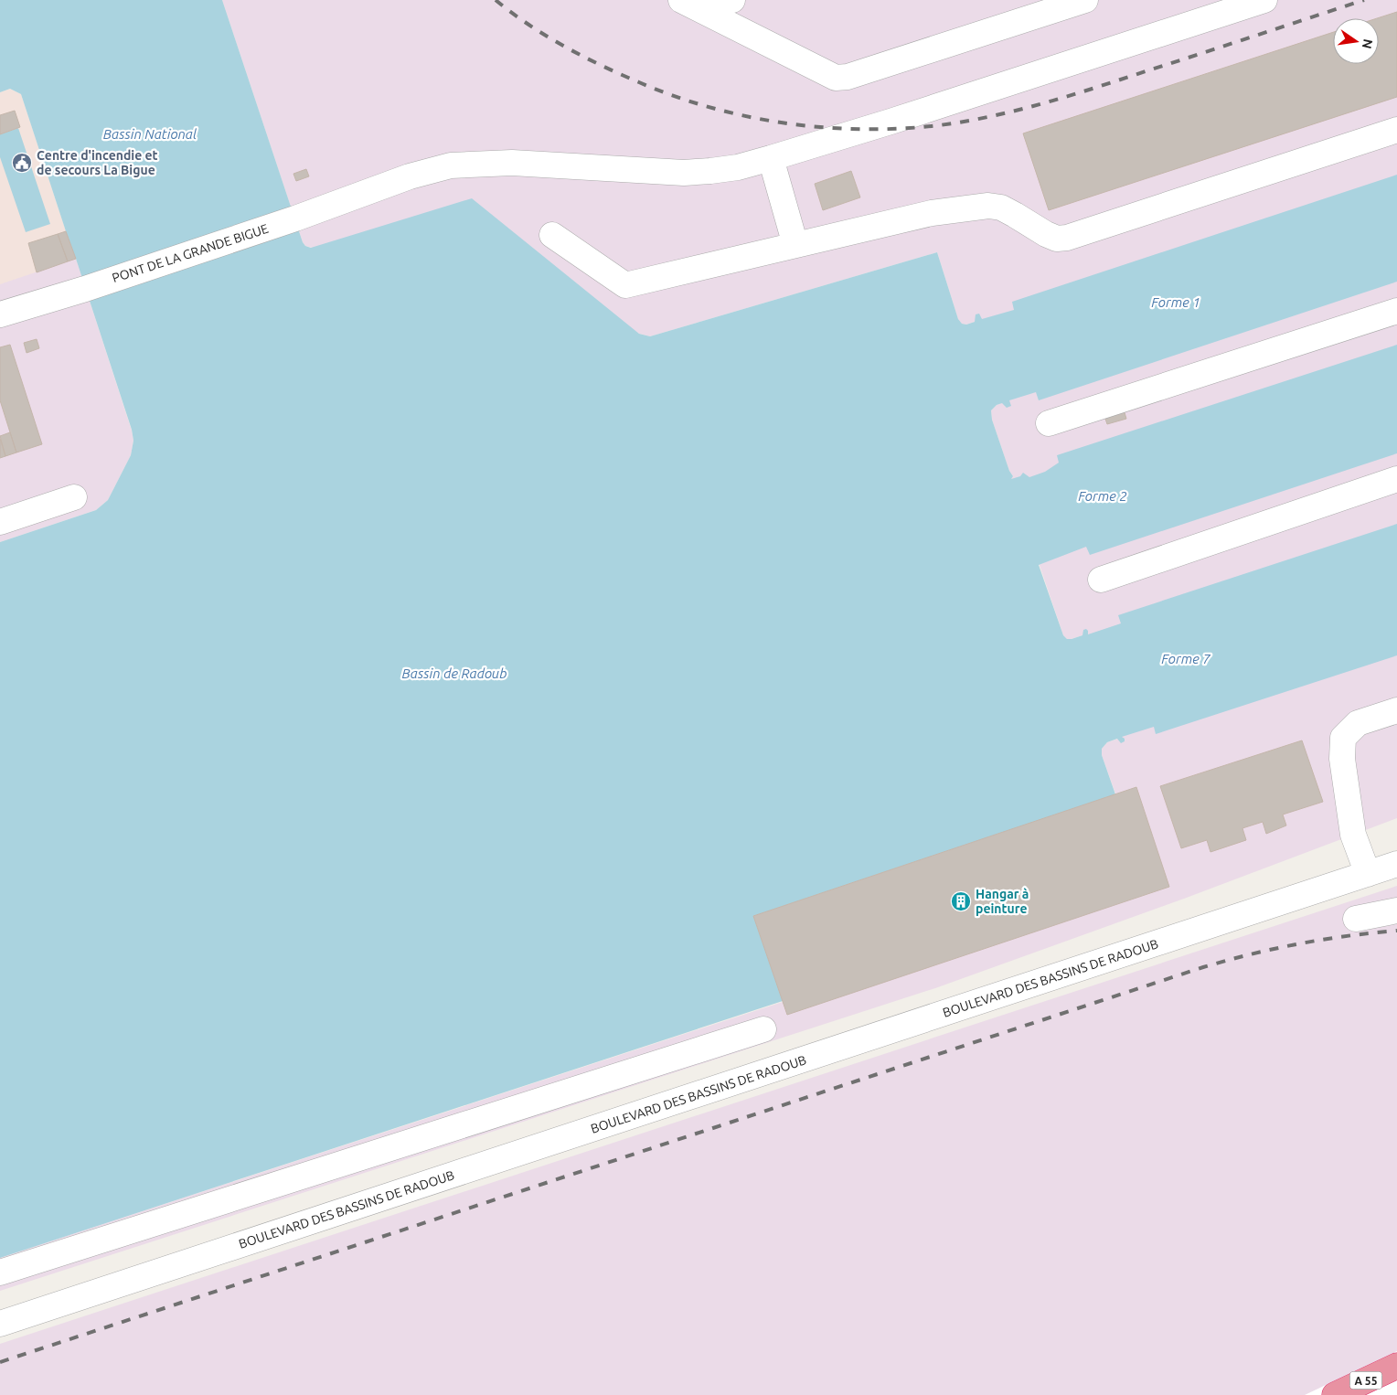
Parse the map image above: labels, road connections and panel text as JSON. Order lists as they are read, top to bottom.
{
  "streets": {
    "highway": ["A 55"],
    "street": ["PONT DE LA GRANDE BIGUE", "BOULEVARD DES BASSINS DE RADOUB"]
  },
  "water": [
    "Bassin National",
    "Forme 1",
    "Forme 2",
    "Forme 7",
    "Bassin de Radoub"
  ],
  "places": {
    "public building": ["Centre d'incendie et de secours La Bigue"],
    "building": ["Hangar à peinture"]
  },
  "north": "right"
}
